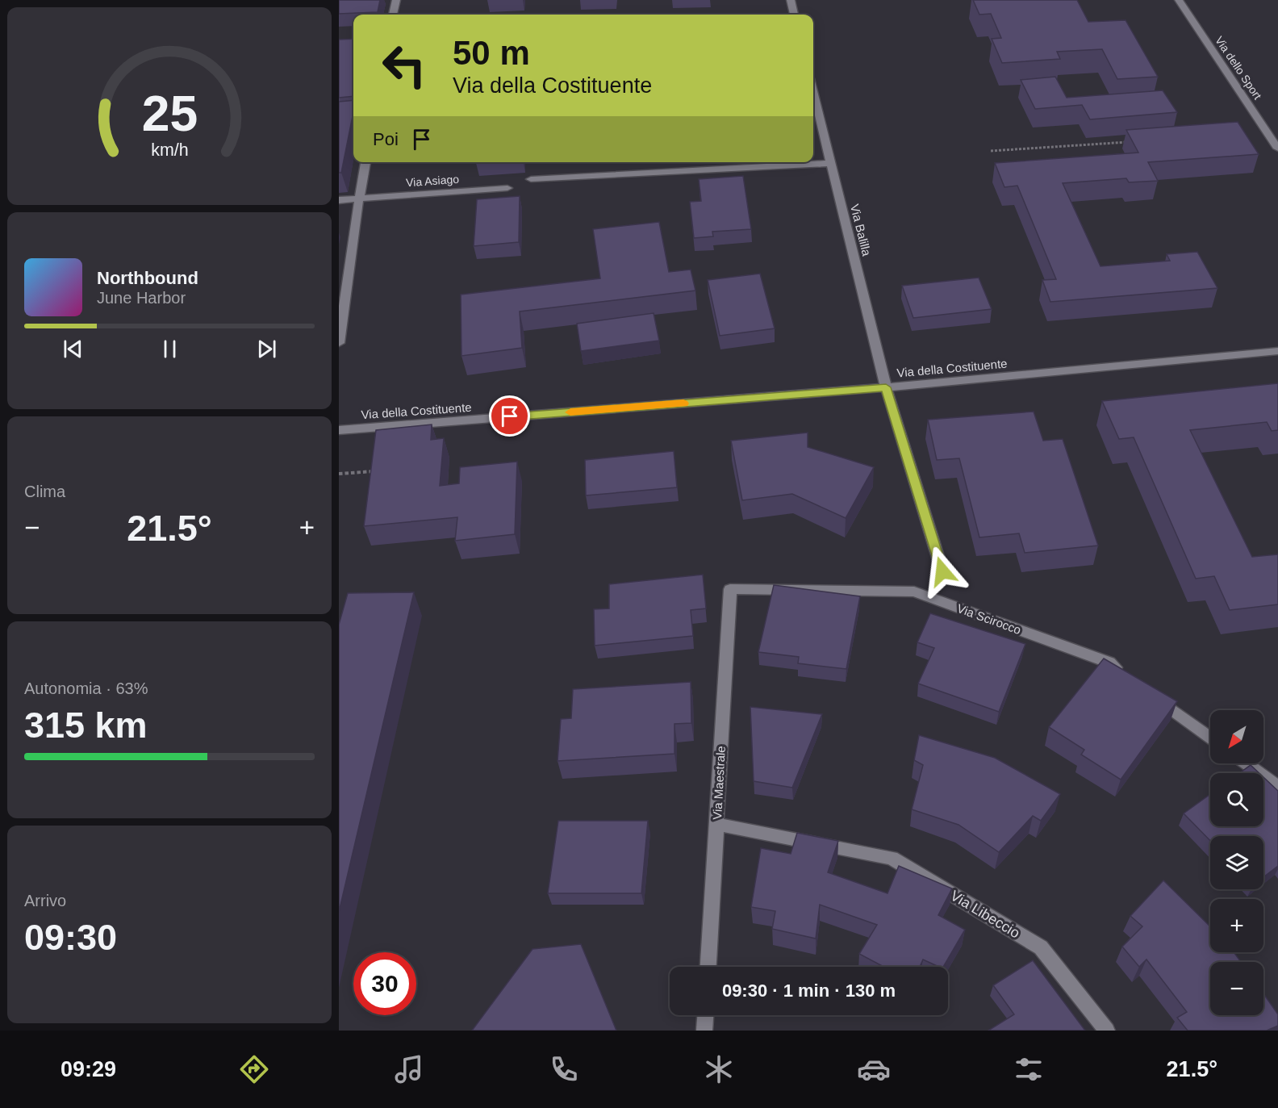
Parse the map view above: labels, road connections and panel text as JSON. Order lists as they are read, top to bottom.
{
  "streets": {
    "street": [
      "Via dello Sport",
      "Via Asiago",
      "Via Balilla",
      "Via della Costituente",
      "Via Scirocco",
      "Via Maestrale",
      "Via Libeccio"
    ]
  },
  "crossings": [
    ["Via Balilla", "Via della Costituente"],
    ["Via Scirocco", "Via Maestrale"],
    ["Via Maestrale", "Via Libeccio"]
  ],
  "north": "bottom left",
  "page": {
    "turn": ["50 m", "Via della Costituente"],
    "then": "Poi",
    "song": ["Northbound", "June Harbor"],
    "tile": [
      "Clima",
      ["Autonomia · 63%", "315 km"],
      ["Arrivo", "09:30"]
    ],
    "heat": ["−", "21.5°", "+"],
    "map_buttons": ["+", "−"],
    "limit": "30",
    "trip": "09:30 · 1 min · 130 m",
    "tabs": ["09:29", "21.5°"],
    "gauge": ["25", "km/h"]
  }
}
